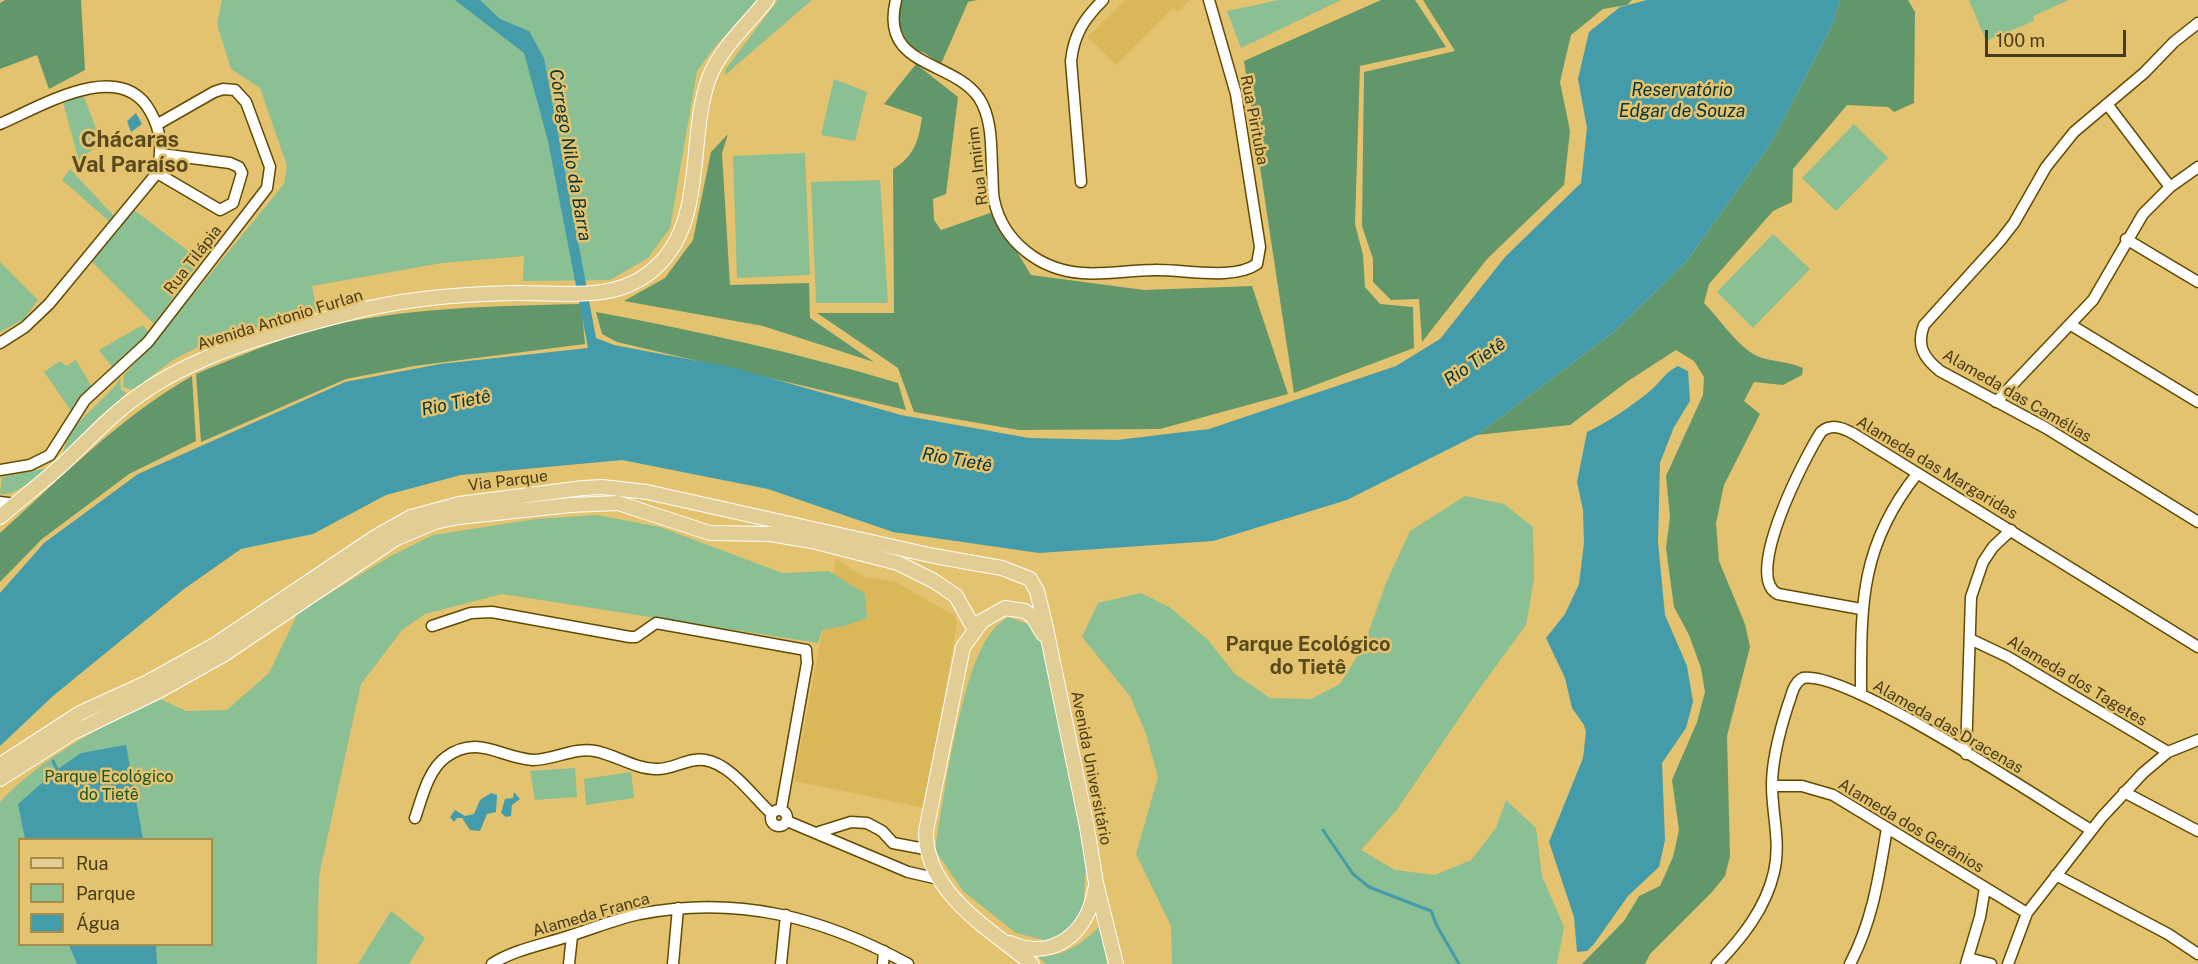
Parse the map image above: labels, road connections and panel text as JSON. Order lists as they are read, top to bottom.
{
  "streets": {
    "main road": ["Avenida Antonio Furlan", "Via Parque", "Avenida Universitário"],
    "street": [
      "Rua Pirituba",
      "Rua Imirim",
      "Rua Tilápia",
      "Alameda das Camélias",
      "Alameda das Margaridas",
      "Alameda dos Tagetes",
      "Alameda das Dracenas",
      "Alameda dos Gerânios",
      "Alameda Franca"
    ]
  },
  "crossings": [
    ["Rua Pirituba", "Rua Imirim"],
    ["Via Parque", "Avenida Universitário"],
    ["Alameda das Dracenas", "Alameda dos Gerânios"]
  ],
  "districts": ["Chácaras Val Paraíso", "Parque Ecológico do Tietê"],
  "water": ["Reservatório Edgar de Souza", "Córrego Nilo da Barra", "Rio Tietê"],
  "parks": ["Parque Ecológico do Tietê"],
  "legend": ["Rua", "Parque", "Água"],
  "scale_bar": "100 m"
}
